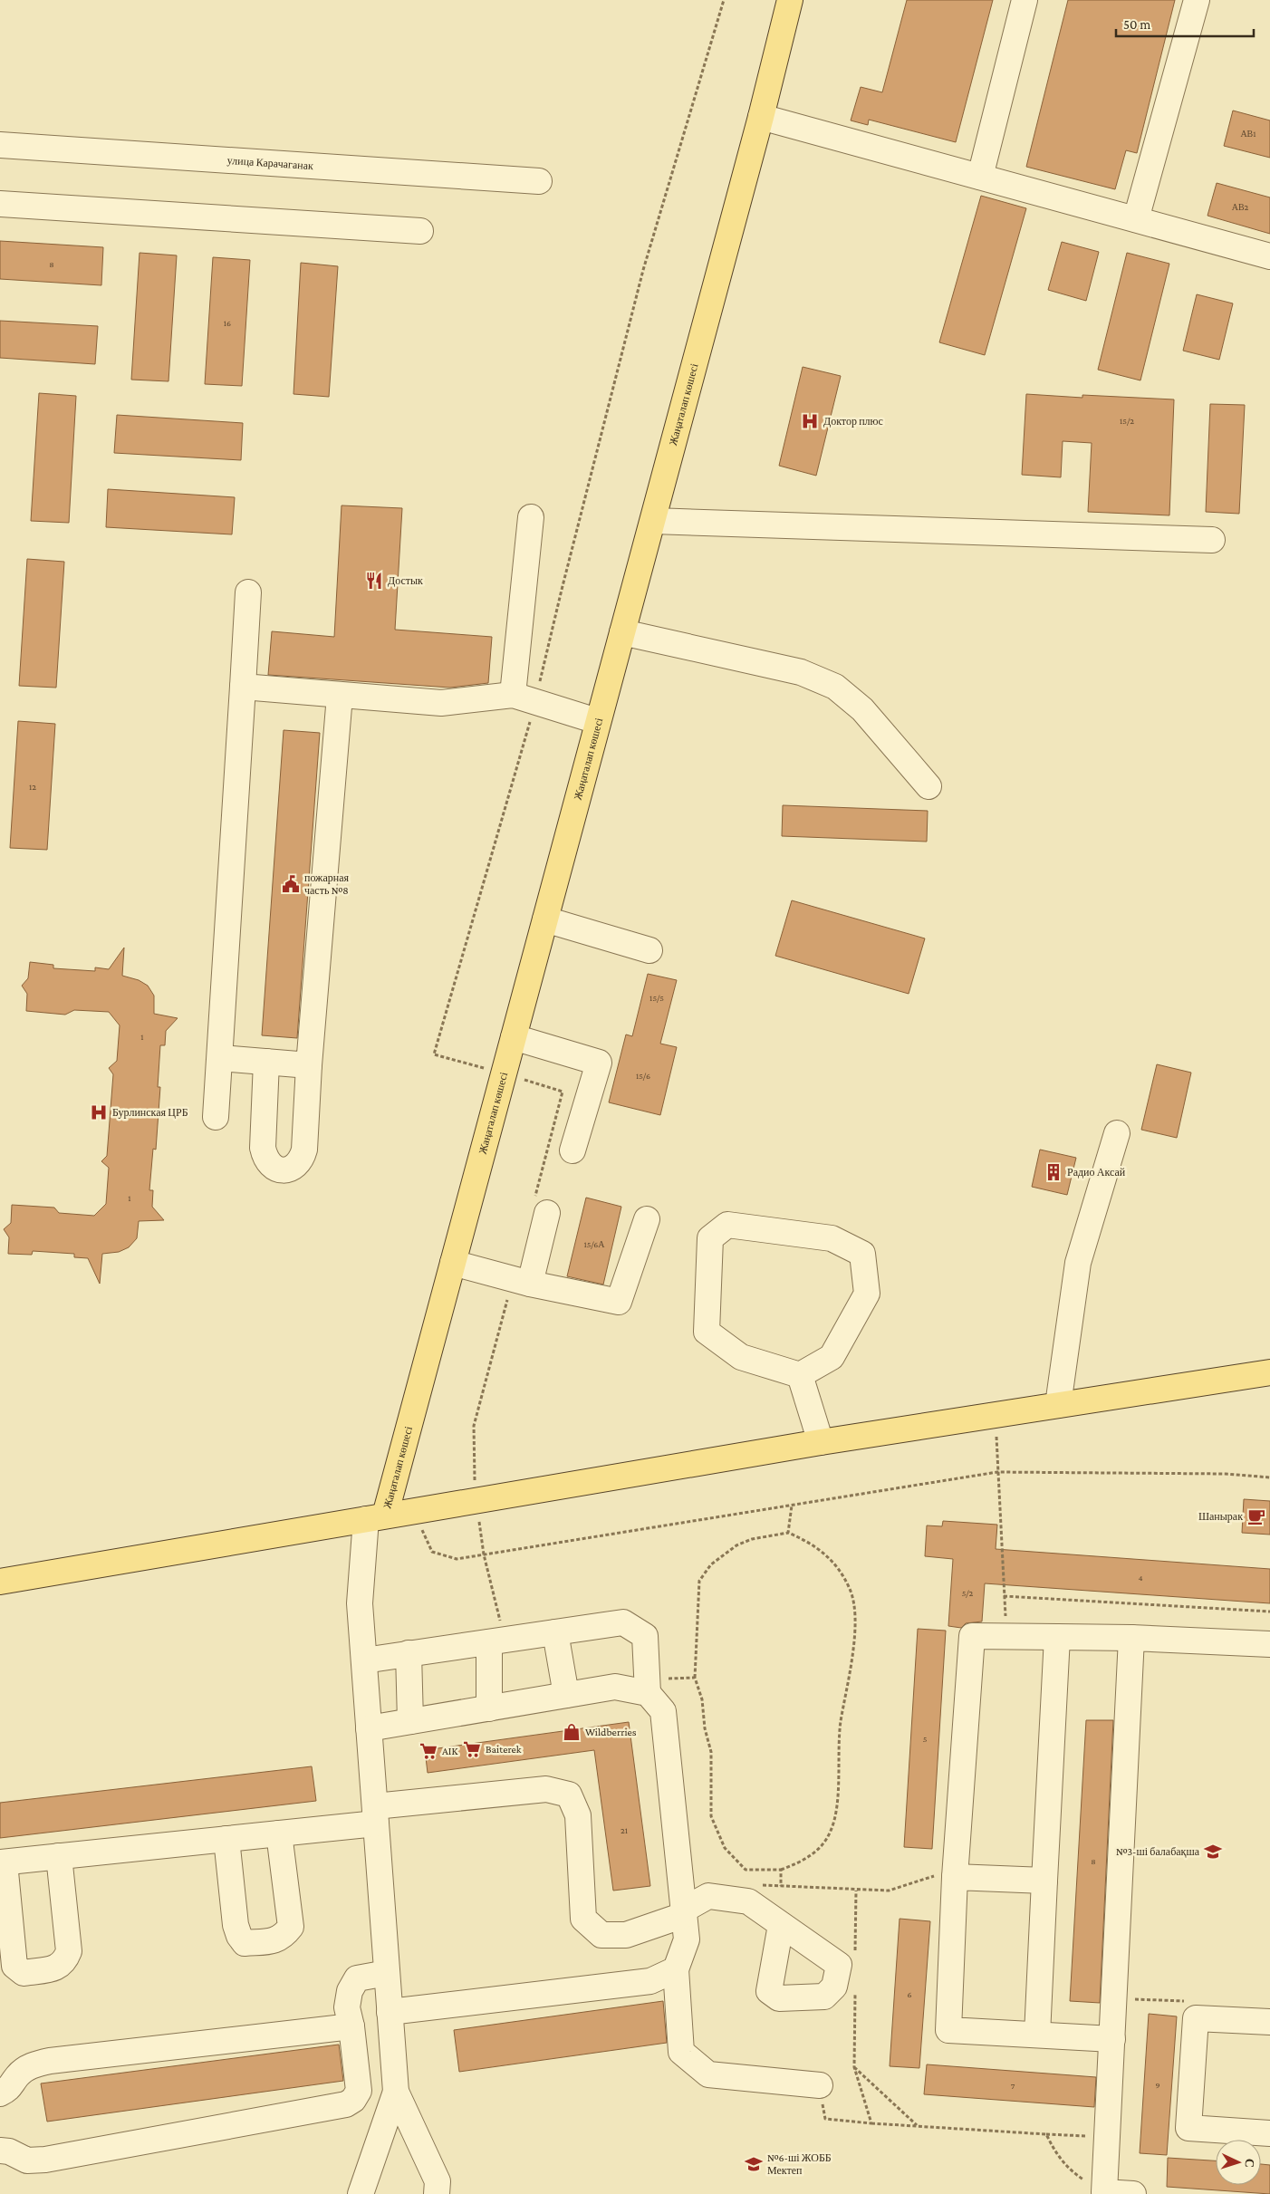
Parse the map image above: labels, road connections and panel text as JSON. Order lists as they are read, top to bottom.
{
  "streets": {
    "main road": ["Жаңаталап көшесі"],
    "street": ["улица Карачаганак"]
  },
  "places": {
    "hospital": ["Доктор плюс", "Бурлинская ЦРБ"],
    "restaurant": ["Достык"],
    "public building": ["пожарная часть №8"],
    "building": ["Радио Аксай"],
    "cafe": ["Шанырак"],
    "shop": ["Wildberries"],
    "supermarket": ["Baiterek", "AIK"],
    "school or university": ["№3-ші балабақша", "№6-ші ЖОББ Мектеп"]
  },
  "house_numbers": [
    "АВ1",
    "АВ2",
    "8",
    "16",
    "15/2",
    "12",
    "15/5",
    "1",
    "15/6",
    "1",
    "15/6А",
    "4",
    "5/2",
    "5",
    "21",
    "8",
    "6",
    "9",
    "7"
  ],
  "scale_bar": "50 m",
  "north": "right"
}
